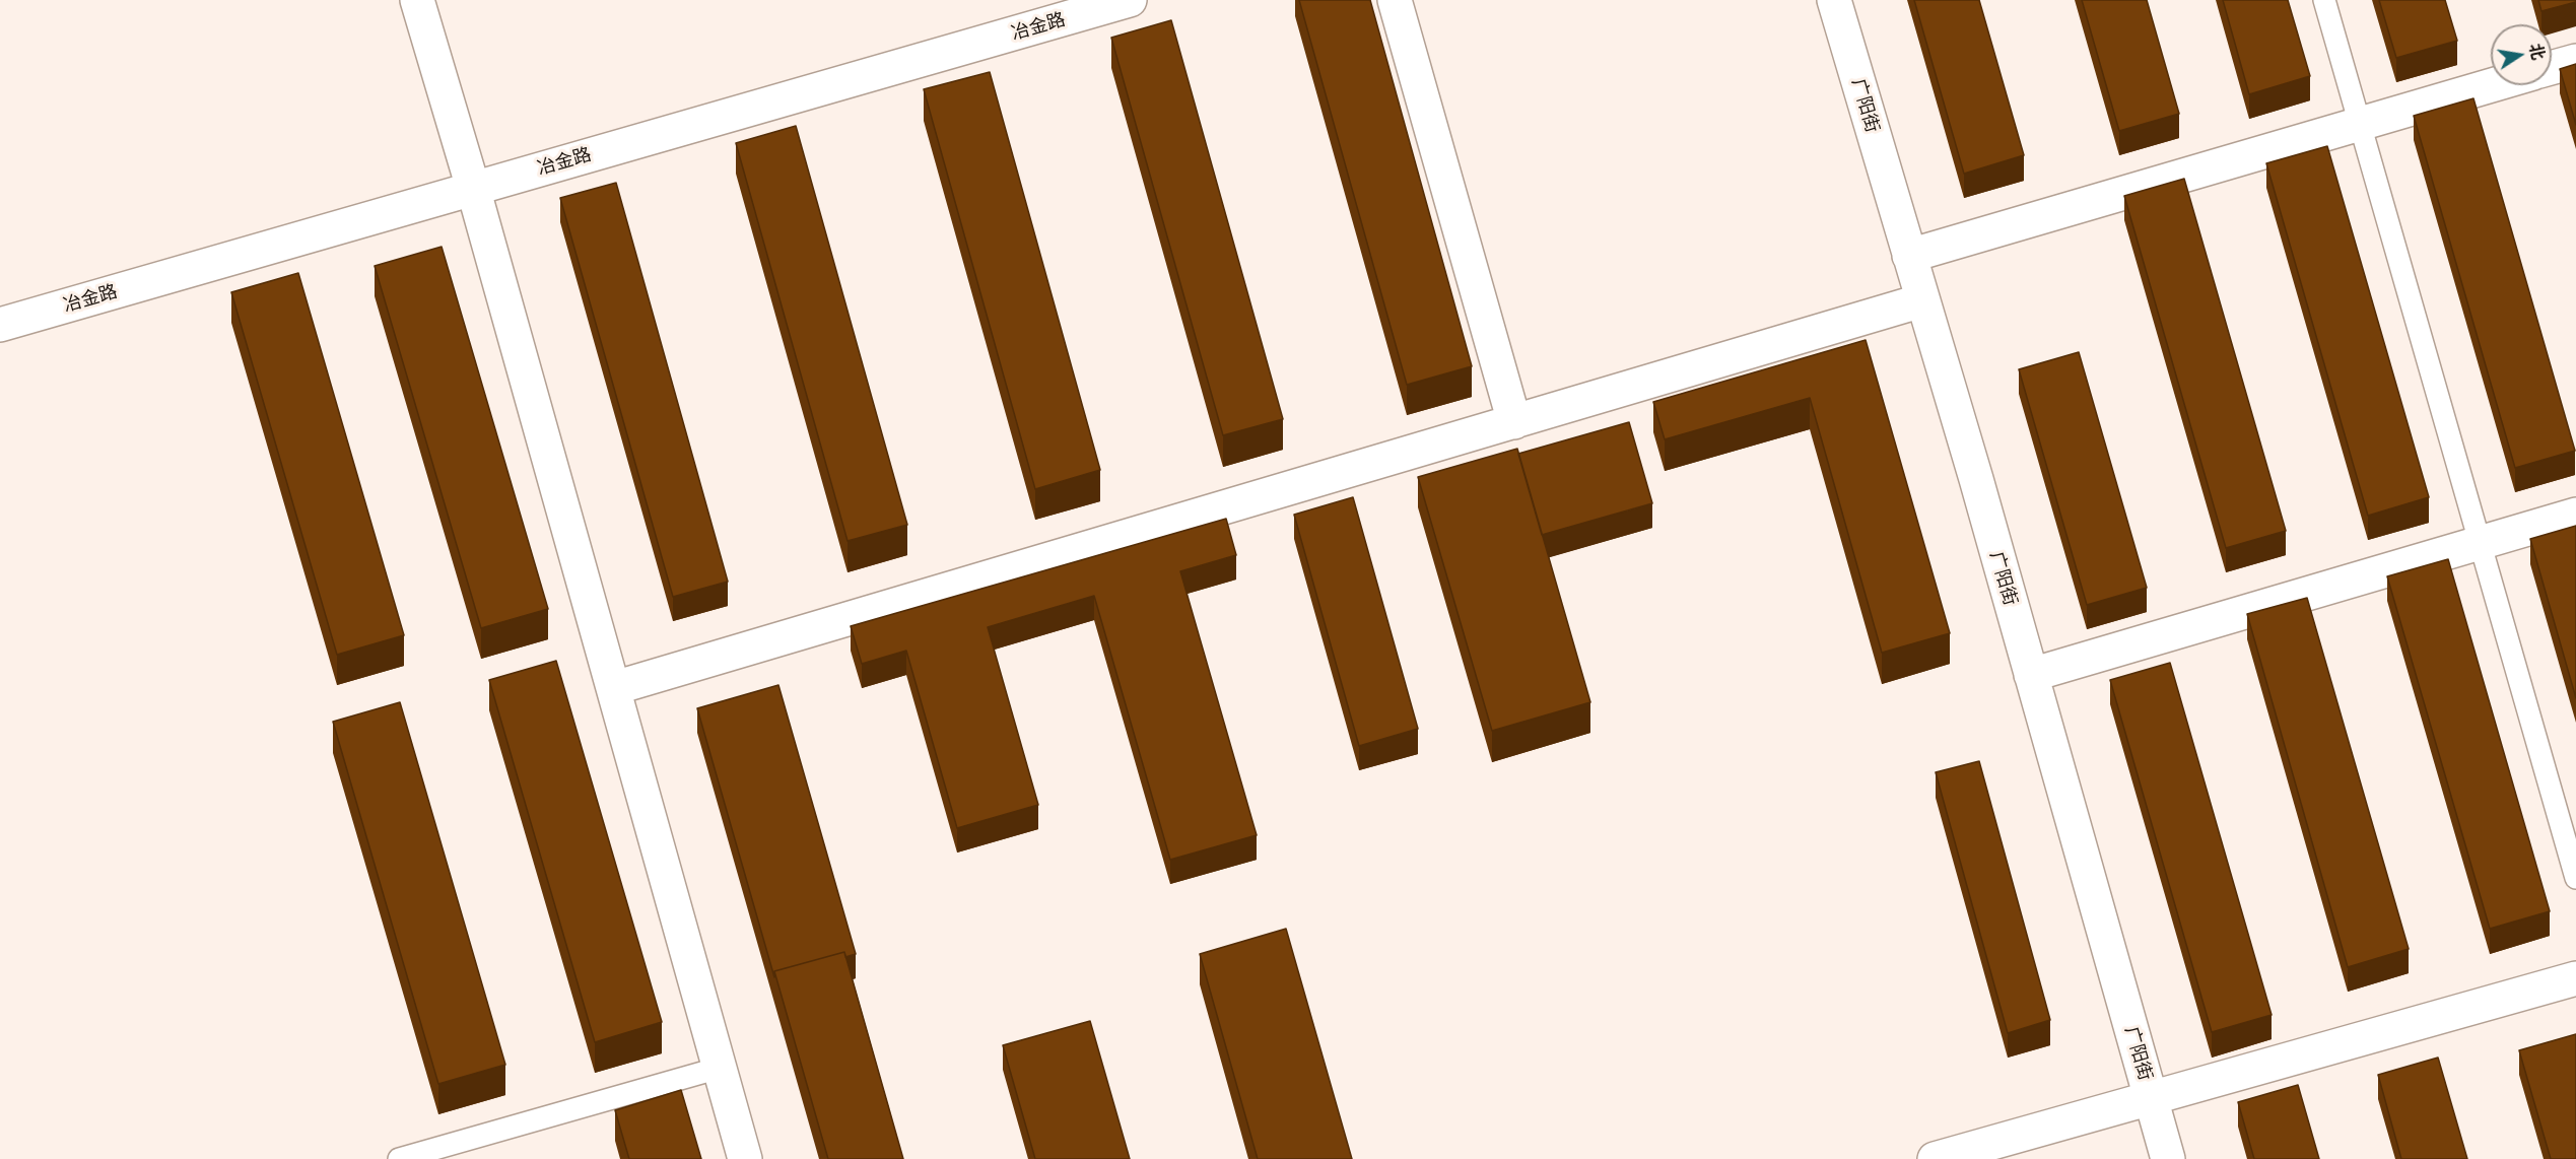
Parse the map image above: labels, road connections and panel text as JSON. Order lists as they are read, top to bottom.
{
  "streets": {
    "street": ["冶金路", "广阳街"]
  },
  "north": "right"
}
